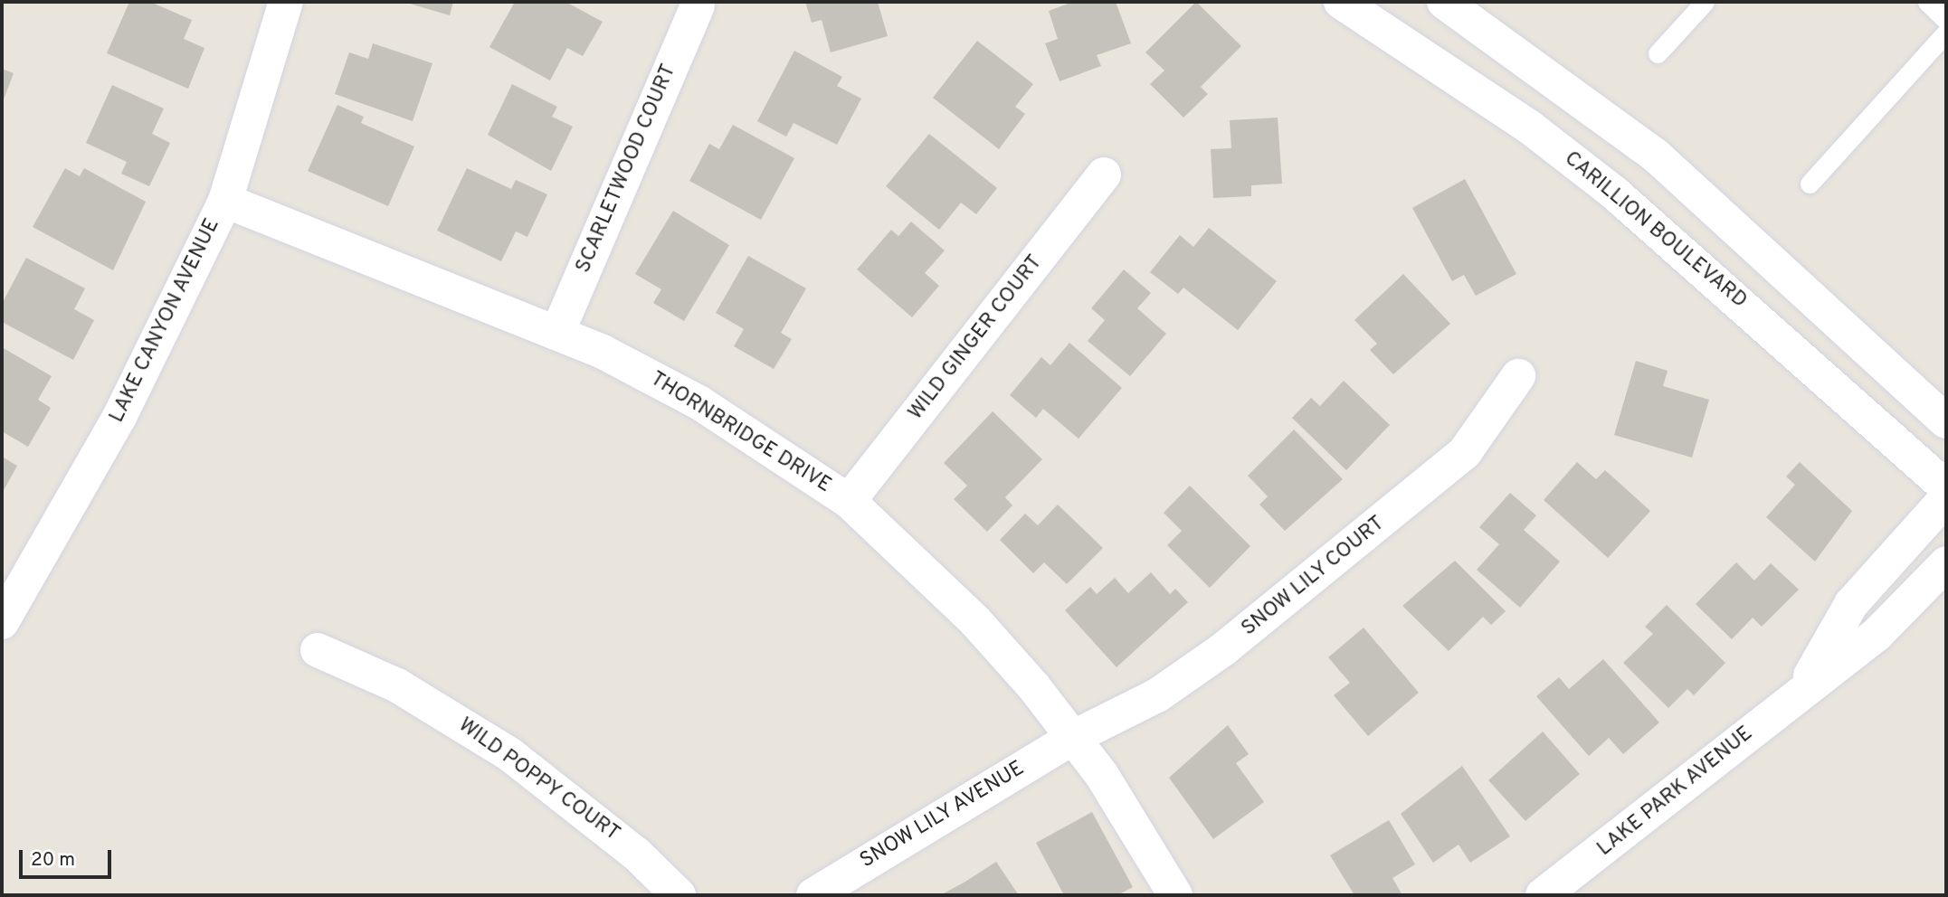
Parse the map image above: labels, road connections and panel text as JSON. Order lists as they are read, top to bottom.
{
  "streets": {
    "street": [
      "SCARLETWOOD COURT",
      "CARILLION BOULEVARD",
      "LAKE CANYON AVENUE",
      "WILD GINGER COURT",
      "THORNBRIDGE DRIVE",
      "SNOW LILY COURT",
      "WILD POPPY COURT",
      "LAKE PARK AVENUE",
      "SNOW LILY AVENUE"
    ]
  },
  "crossings": [
    ["SCARLETWOOD COURT", "THORNBRIDGE DRIVE"],
    ["LAKE CANYON AVENUE", "THORNBRIDGE DRIVE"],
    ["WILD GINGER COURT", "THORNBRIDGE DRIVE"],
    ["THORNBRIDGE DRIVE", "SNOW LILY COURT"],
    ["THORNBRIDGE DRIVE", "SNOW LILY AVENUE"],
    ["SNOW LILY COURT", "SNOW LILY AVENUE"]
  ],
  "scale_bar": "20 m"
}
